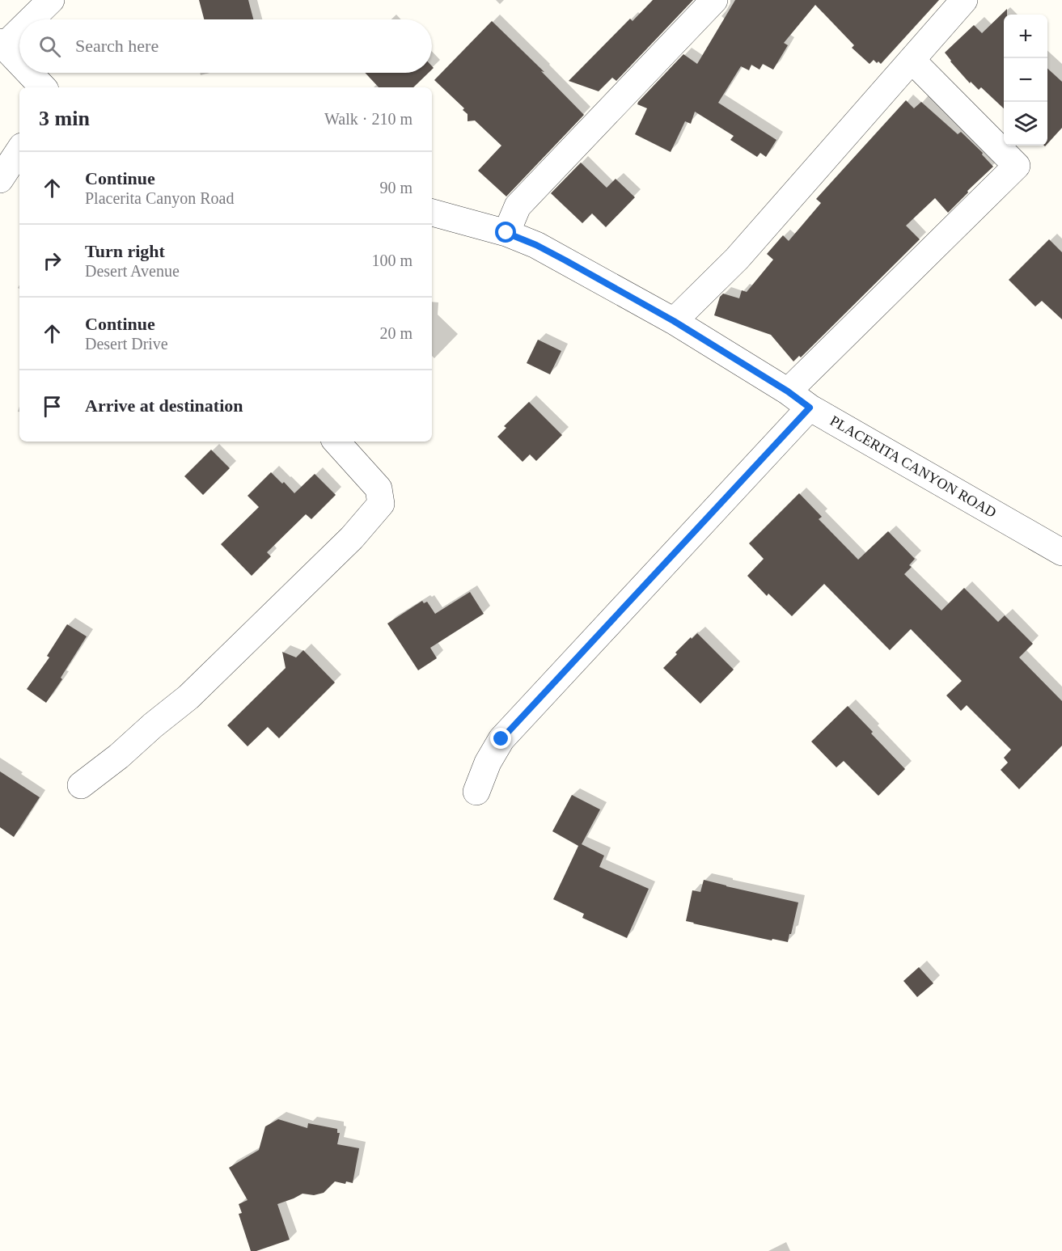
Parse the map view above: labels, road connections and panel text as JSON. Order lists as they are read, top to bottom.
{
  "streets": {
    "street": ["PLACERITA CANYON ROAD"]
  },
  "page": {
    "map_buttons": ["+", "−"],
    "search": "Search here",
    "heading": ["3 min", "Walk · 210 m"],
    "list": [
      ["Continue", "Placerita Canyon Road", "90 m"],
      ["Turn right", "Desert Avenue", "100 m"],
      ["Continue", "Desert Drive", "20 m"],
      "Arrive at destination"
    ]
  }
}
